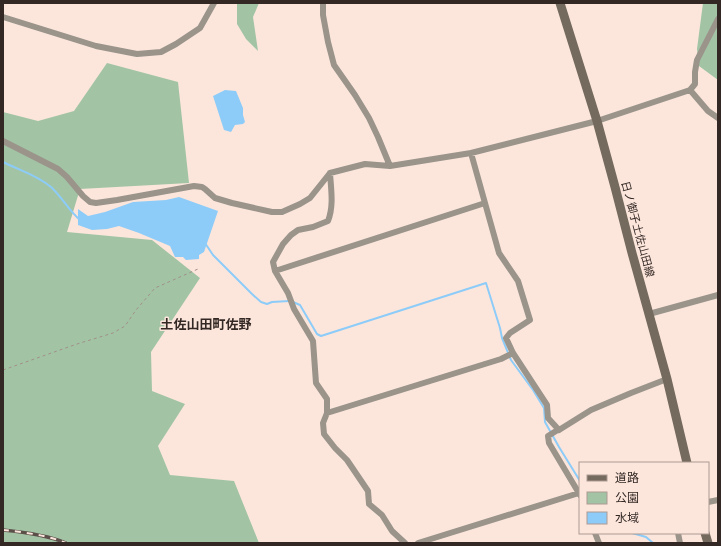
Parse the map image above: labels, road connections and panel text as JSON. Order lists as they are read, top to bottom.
{
  "streets": {
    "main road": ["日ノ御子土佐山田線"]
  },
  "districts": ["土佐山田町佐野"],
  "legend": ["道路", "公園", "水域"]
}
